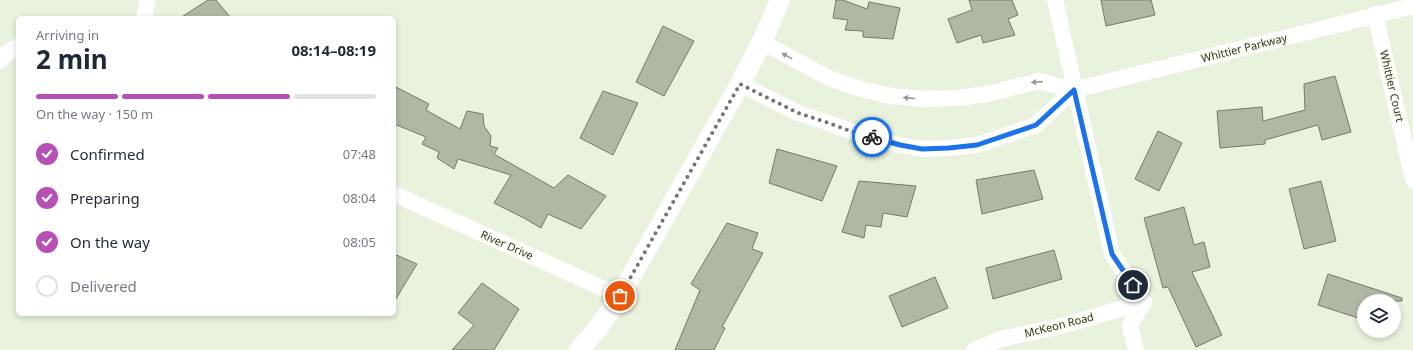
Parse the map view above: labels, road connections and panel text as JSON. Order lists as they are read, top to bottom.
{
  "streets": {
    "street": [
      "Whittier Parkway",
      "Whittier Court",
      "River Drive",
      "McKeon Road"
    ]
  },
  "crossings": [
    ["Whittier Parkway", "Whittier Court"]
  ],
  "page": {
    "heading": ["2 min", "Arriving in", "08:14–08:19"],
    "bar": "On the way · 150 m",
    "list": [
      ["Confirmed", "07:48"],
      ["Preparing", "08:04"],
      ["On the way", "08:05"],
      "Delivered"
    ]
  }
}
